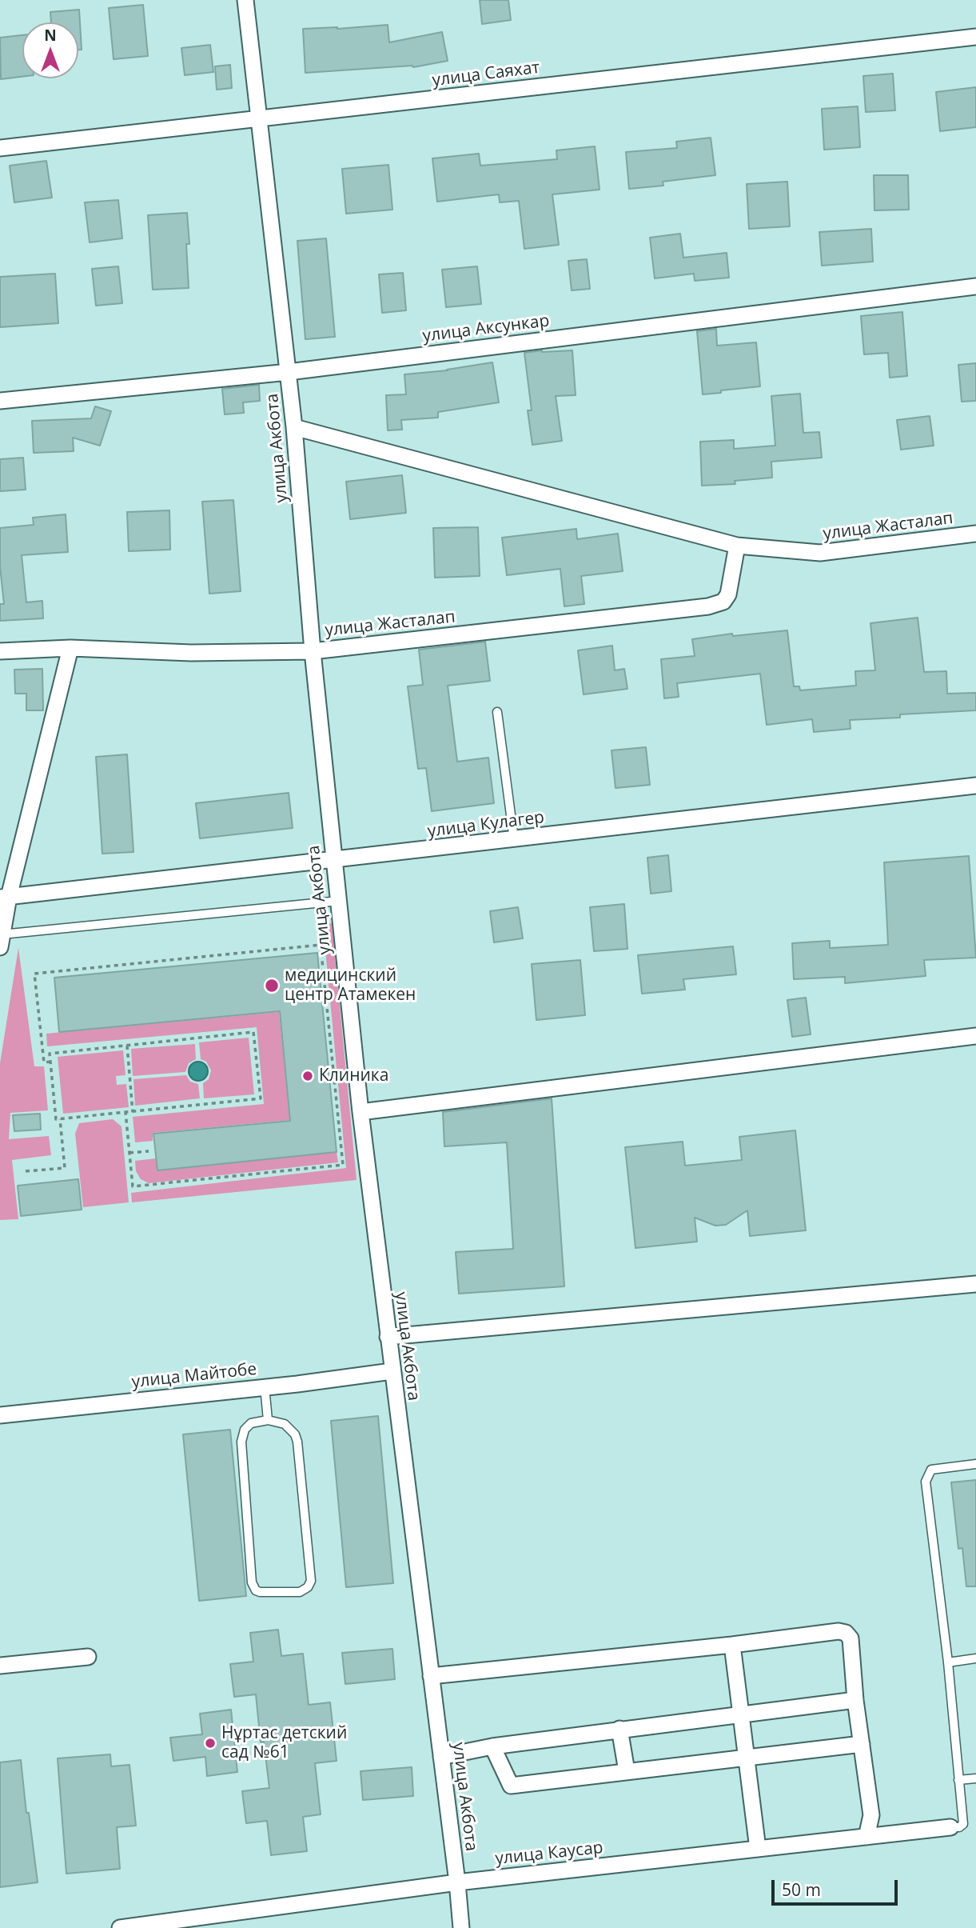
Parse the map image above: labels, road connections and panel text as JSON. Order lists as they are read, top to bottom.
{
  "streets": {
    "street": [
      "улица Саяхат",
      "улица Аксункар",
      "улица Акбота",
      "улица Жасталап",
      "улица Кулагер",
      "улица Майтобе",
      "улица Каусар"
    ]
  },
  "crossings": [
    ["улица Саяхат", "улица Акбота"],
    ["улица Аксункар", "улица Акбота"],
    ["улица Акбота", "улица Жасталап"],
    ["улица Акбота", "улица Кулагер"],
    ["улица Акбота", "улица Майтобе"],
    ["улица Акбота", "улица Каусар"]
  ],
  "places": ["медицинский центр Атамекен", "Клиника", "Нұртас детский сад №61"],
  "scale_bar": "50 m",
  "north": "top"
}
